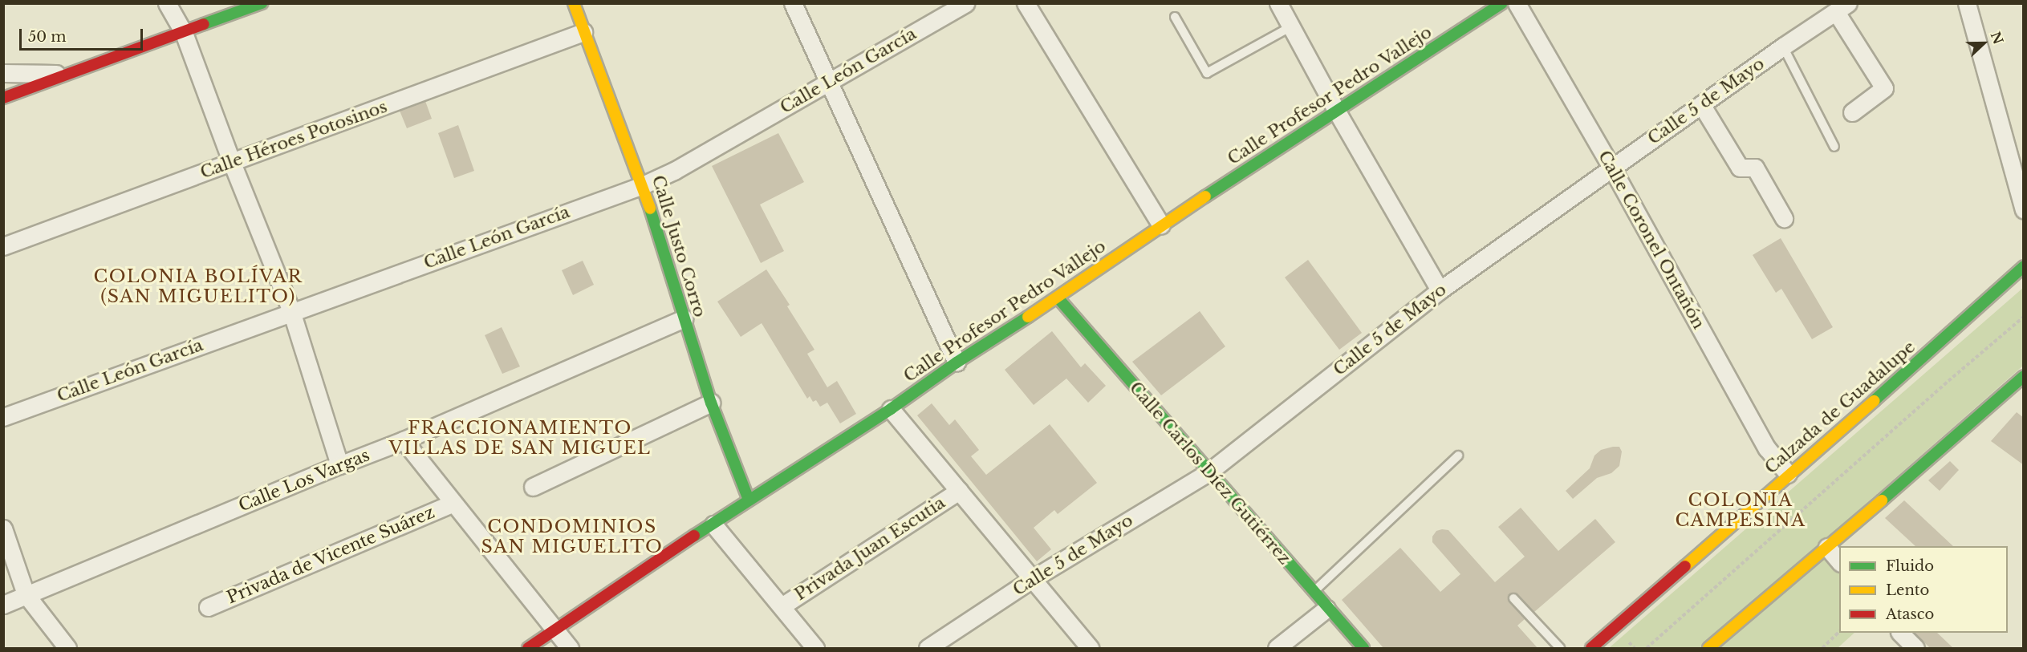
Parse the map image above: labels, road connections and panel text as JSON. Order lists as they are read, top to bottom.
{
  "streets": {
    "street": [
      "Calle León García",
      "Calle Profesor Pedro Vallejo",
      "Calle 5 de Mayo",
      "Calle Héroes Potosinos",
      "Calle Coronel Ontañón",
      "Calle Justo Corro",
      "Calzada de Guadalupe",
      "Calle Carlos Díez Gutiérrez",
      "Calle Los Vargas",
      "Privada Juan Escutia",
      "Privada de Vicente Suárez"
    ]
  },
  "crossings": [
    ["Calle León García", "Calle Justo Corro"],
    ["Calle Profesor Pedro Vallejo", "Calle Justo Corro"],
    ["Calle Profesor Pedro Vallejo", "Calle Carlos Díez Gutiérrez"],
    ["Calle 5 de Mayo", "Calle Coronel Ontañón"],
    ["Calle 5 de Mayo", "Calle Carlos Díez Gutiérrez"],
    ["Calle Héroes Potosinos", "Calle Justo Corro"],
    ["Calle Coronel Ontañón", "Calzada de Guadalupe"],
    ["Calle Justo Corro", "Calle Los Vargas"]
  ],
  "districts": [
    "COLONIA BOLÍVAR (SAN MIGUELITO)",
    "FRACCIONAMIENTO VILLAS DE SAN MIGUEL",
    "COLONIA CAMPESINA",
    "CONDOMINIOS SAN MIGUELITO"
  ],
  "legend": ["Fluido", "Lento", "Atasco"],
  "scale_bar": "50 m",
  "north": "right"
}
